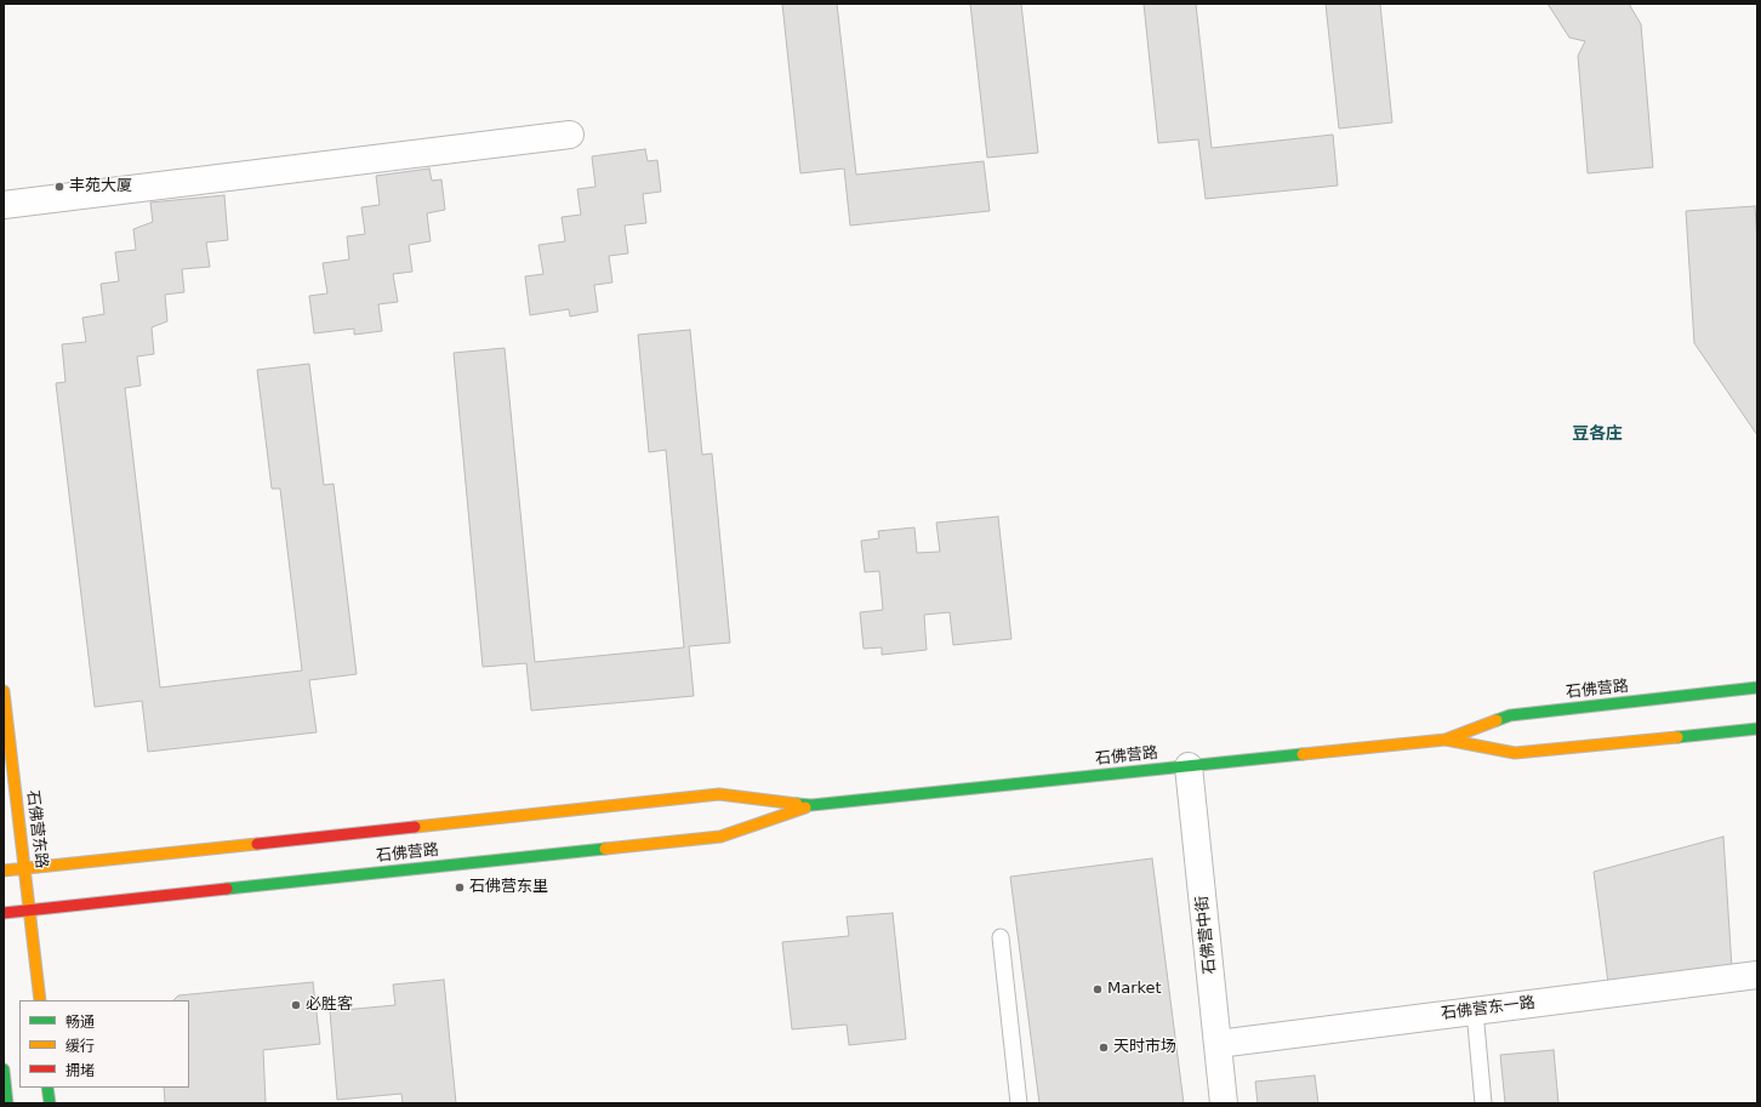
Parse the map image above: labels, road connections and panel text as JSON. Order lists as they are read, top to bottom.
{
  "streets": {
    "street": [
      "石佛营路",
      "石佛营东路",
      "石佛营中街",
      "石佛营东一路"
    ]
  },
  "crossings": [
    ["石佛营路", "石佛营东路"],
    ["石佛营路", "石佛营中街"],
    ["石佛营中街", "石佛营东一路"]
  ],
  "districts": ["豆各庄"],
  "places": [
    "丰苑大厦",
    "石佛营东里",
    "Market",
    "必胜客",
    "天时市场"
  ],
  "legend": ["畅通", "缓行", "拥堵"]
}
